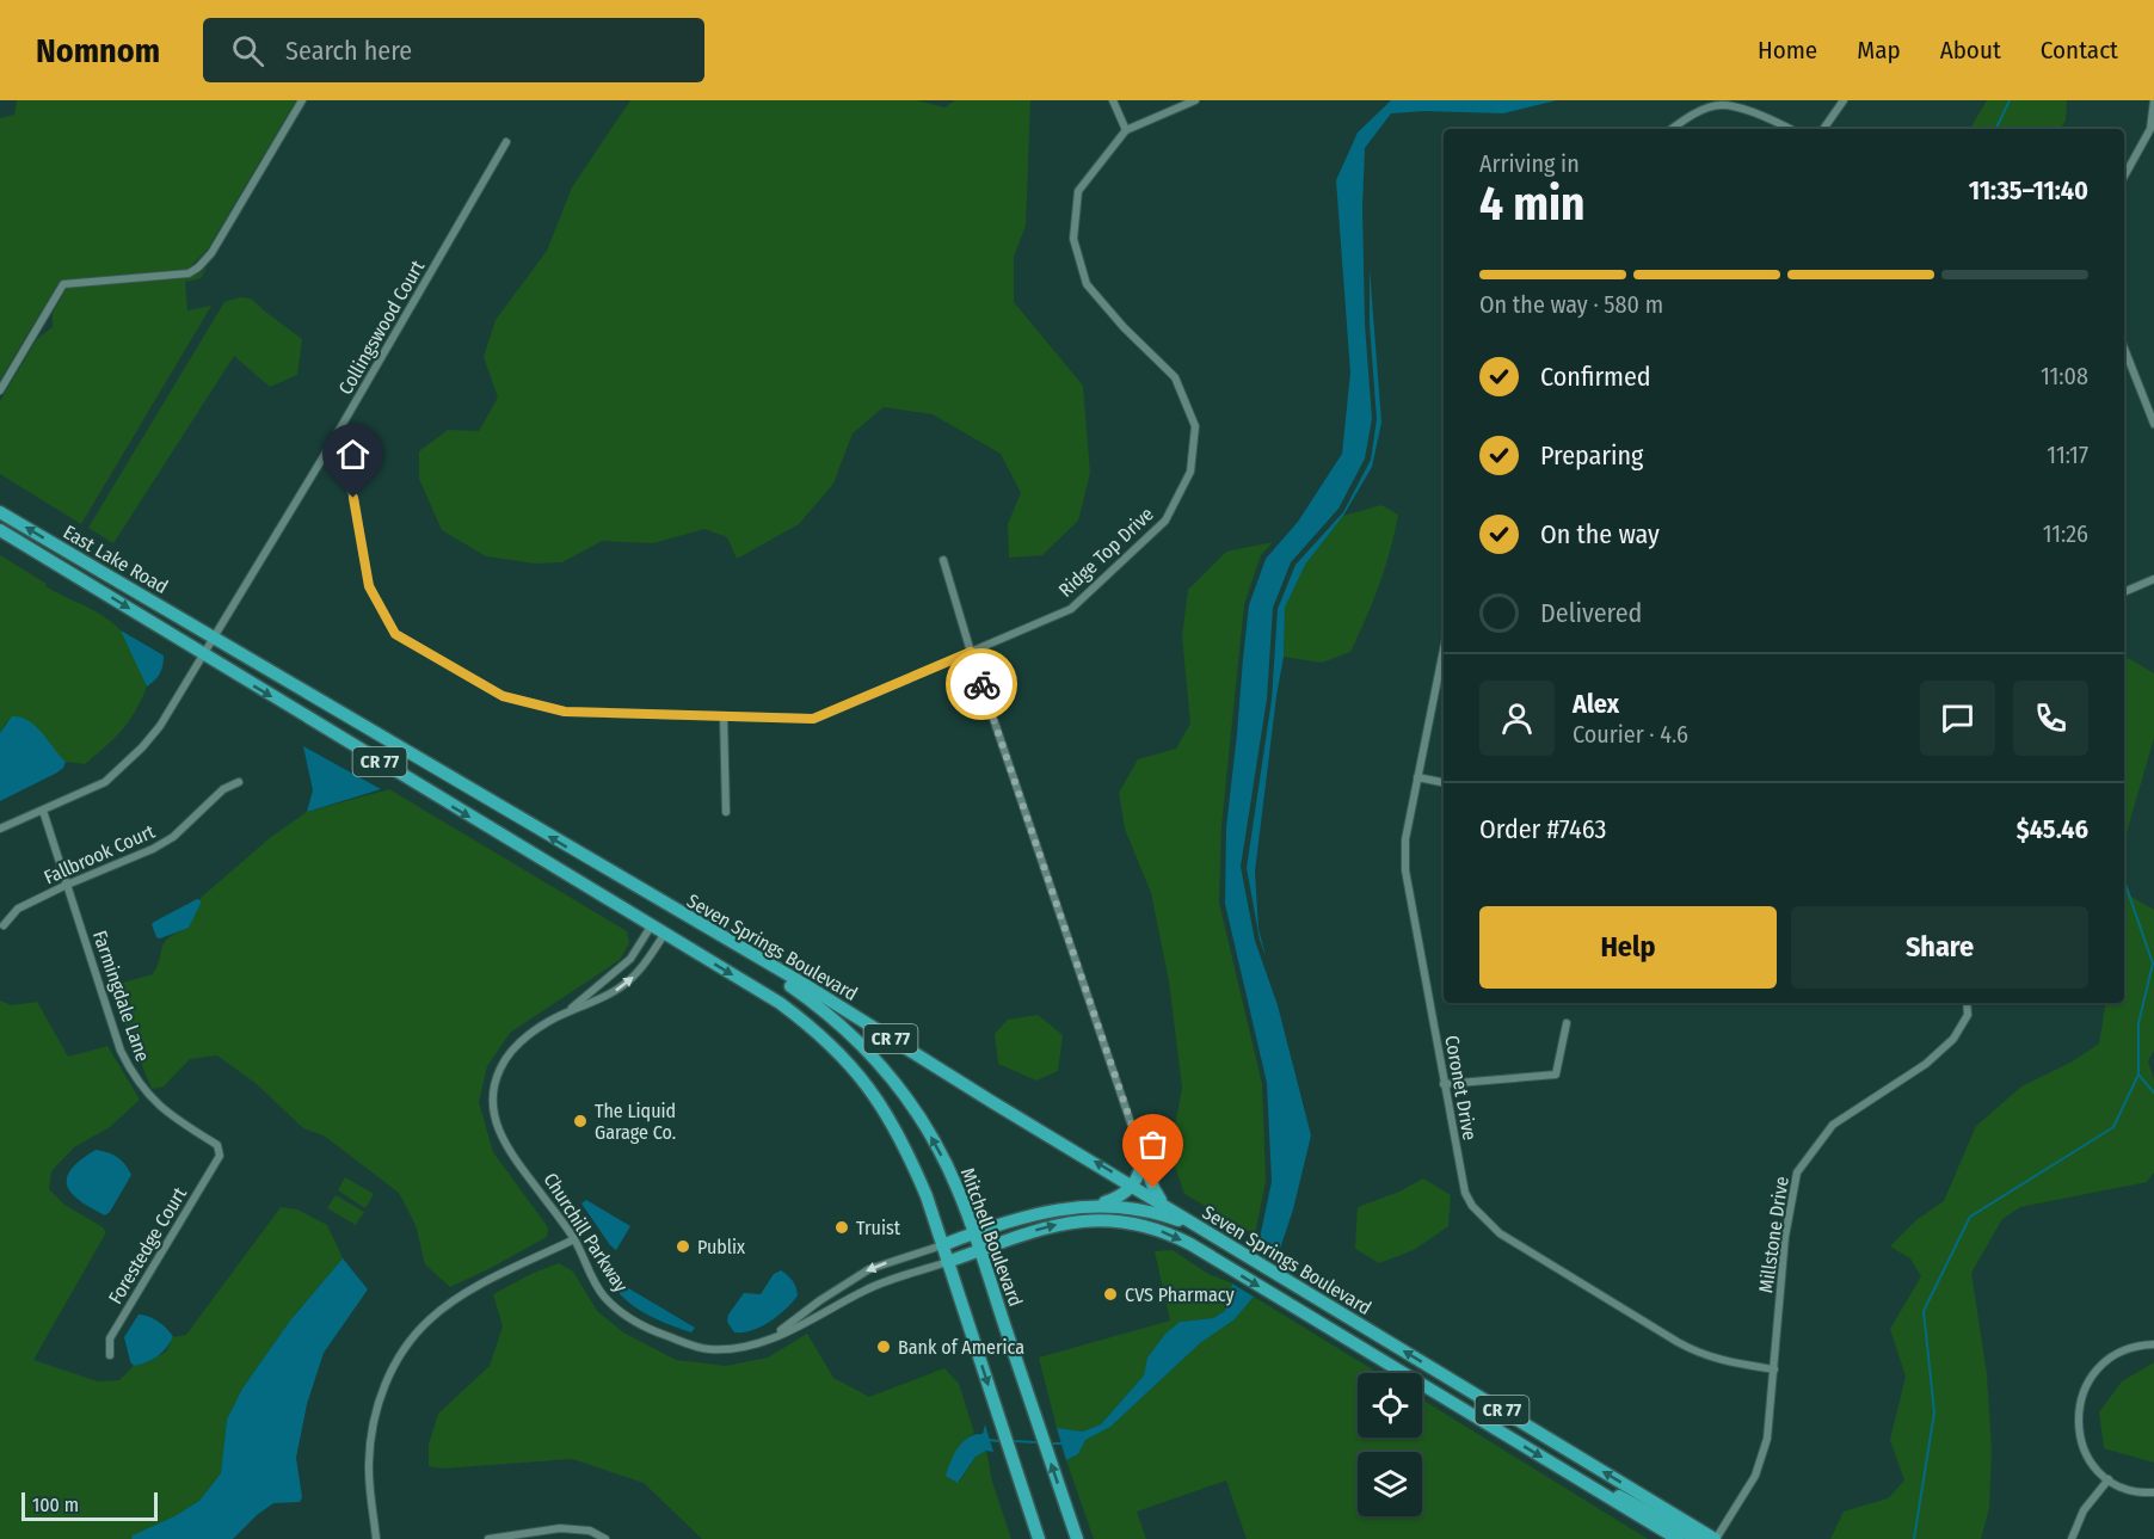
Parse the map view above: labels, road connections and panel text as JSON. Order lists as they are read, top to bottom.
{
  "streets": {
    "main road": [
      "East Lake Road",
      "CR 77",
      "Seven Springs Boulevard",
      "Churchill Parkway",
      "Mitchell Boulevard"
    ],
    "street": [
      "Collingswood Court",
      "Ridge Top Drive",
      "Fallbrook Court",
      "Farmingdale Lane",
      "Coronet Drive",
      "Millstone Drive",
      "Forestedge Court"
    ]
  },
  "crossings": [
    ["Collingswood Court", "Ridge Top Drive"],
    ["Collingswood Court", "East Lake Road"],
    ["Collingswood Court", "CR 77"],
    ["Collingswood Court", "Seven Springs Boulevard"],
    ["Collingswood Court", "Farmingdale Lane"],
    ["East Lake Road", "CR 77"],
    ["East Lake Road", "Seven Springs Boulevard"],
    ["CR 77", "Churchill Parkway"],
    ["Fallbrook Court", "Farmingdale Lane"],
    ["Seven Springs Boulevard", "Churchill Parkway"],
    ["Seven Springs Boulevard", "Millstone Drive"],
    ["Seven Springs Boulevard", "Mitchell Boulevard"],
    ["Farmingdale Lane", "Forestedge Court"],
    ["Coronet Drive", "Millstone Drive"],
    ["Churchill Parkway", "Mitchell Boulevard"]
  ],
  "places": [
    "The Liquid Garage Co.",
    "Truist",
    "Publix",
    "CVS Pharmacy",
    "Bank of America"
  ],
  "scale_bar": "100 m",
  "page": {
    "header": "Nomnom",
    "search": "Search here",
    "nav": [
      "Home",
      "Map",
      "About",
      "Contact"
    ],
    "heading": ["4 min", "Arriving in", "11:35–11:40"],
    "panel": [
      "Alex",
      "Courier · 4.6",
      "Order #7463",
      "$45.46"
    ],
    "bar": "On the way · 580 m",
    "list": [
      ["Confirmed", "11:08"],
      ["Preparing", "11:17"],
      ["On the way", "11:26"],
      "Delivered"
    ],
    "buttons": ["Help", "Share"],
    "scale": "100 m"
  }
}
